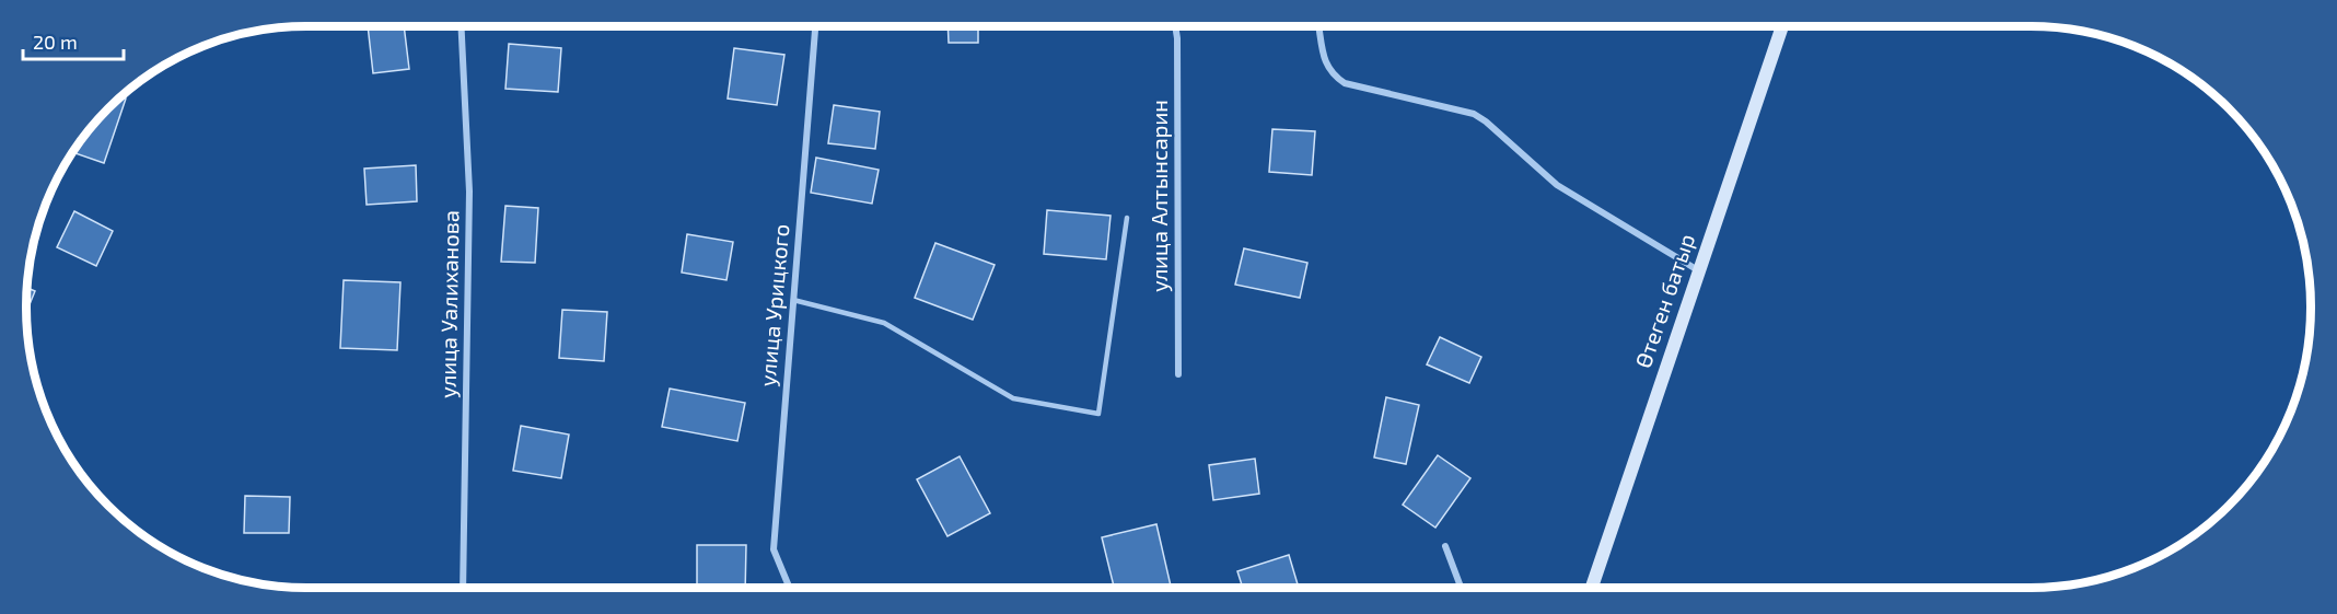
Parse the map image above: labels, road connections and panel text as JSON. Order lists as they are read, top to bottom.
{
  "streets": {
    "street": [
      "улица Алтынсарин",
      "Өтеген батыр",
      "улица Уалиханова",
      "улица Урицкого"
    ]
  },
  "scale_bar": "20 m"
}
